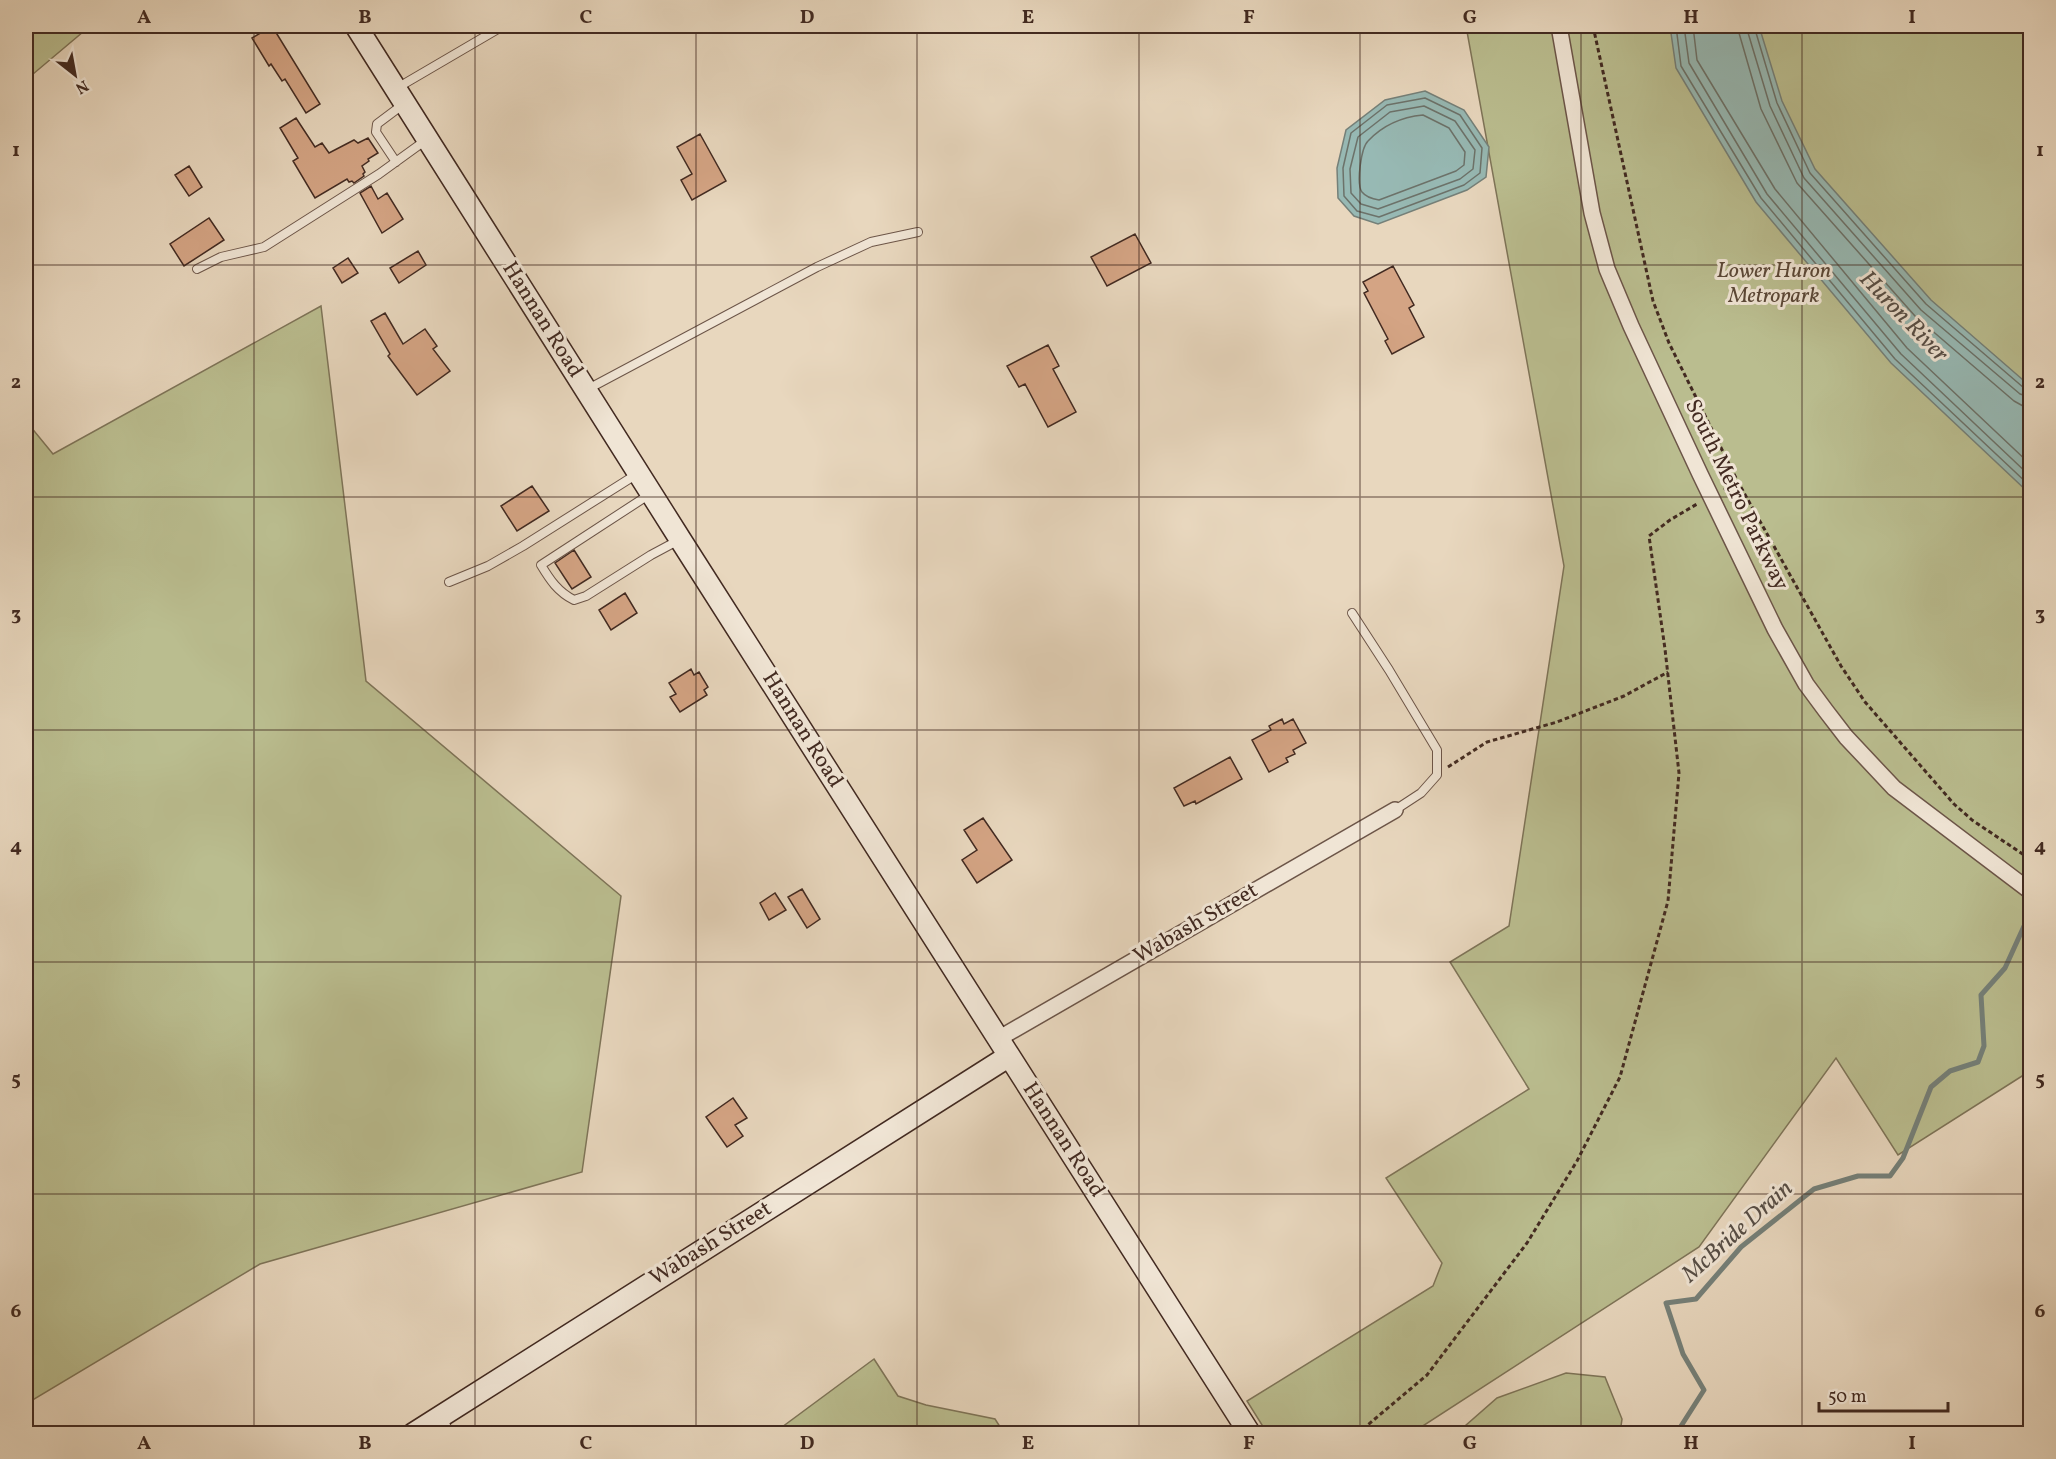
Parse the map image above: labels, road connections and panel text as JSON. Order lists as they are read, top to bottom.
{
  "streets": {
    "street": ["Hannan Road", "South Metro Parkway", "Wabash Street"]
  },
  "crossings": [
    ["Hannan Road", "Wabash Street"]
  ],
  "water": ["Huron River", "McBride Drain"],
  "parks": ["Lower Huron Metropark"],
  "scale_bar": "50 m",
  "north": "bottom right",
  "grid": {
    "columns": [
      "A",
      "B",
      "C",
      "D",
      "E",
      "F",
      "G",
      "H",
      "I"
    ],
    "rows": [
      "1",
      "2",
      "3",
      "4",
      "5",
      "6"
    ]
  }
}
